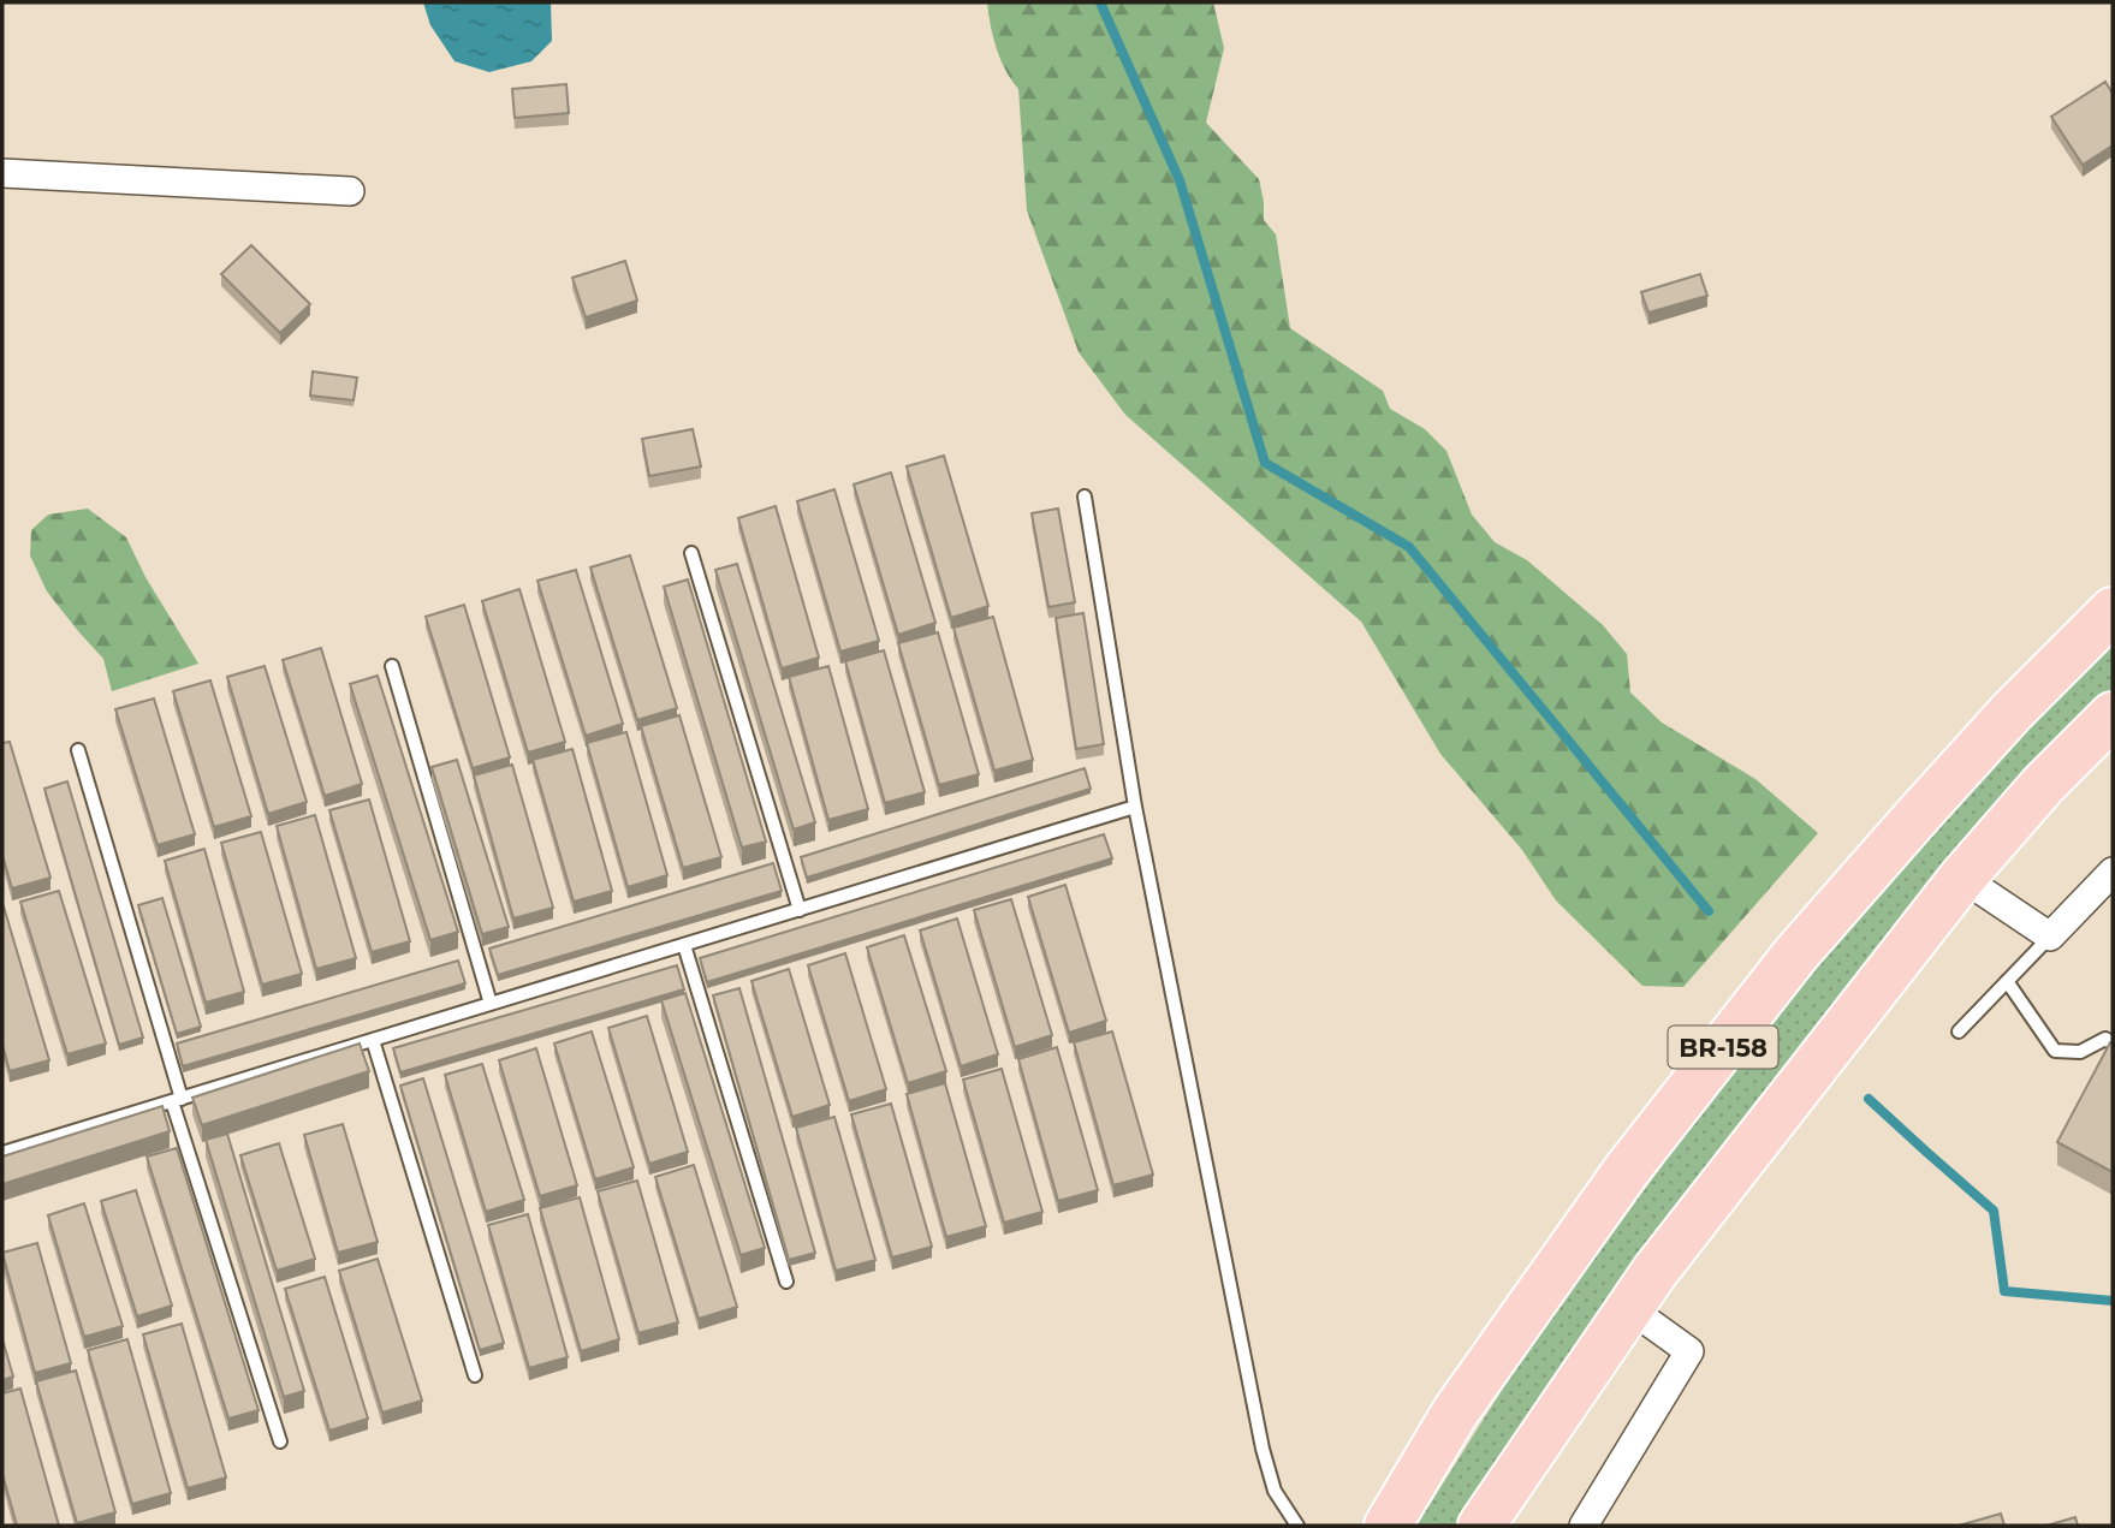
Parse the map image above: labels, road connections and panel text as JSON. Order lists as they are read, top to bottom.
{
  "streets": {
    "highway": ["BR-158"]
  }
}
